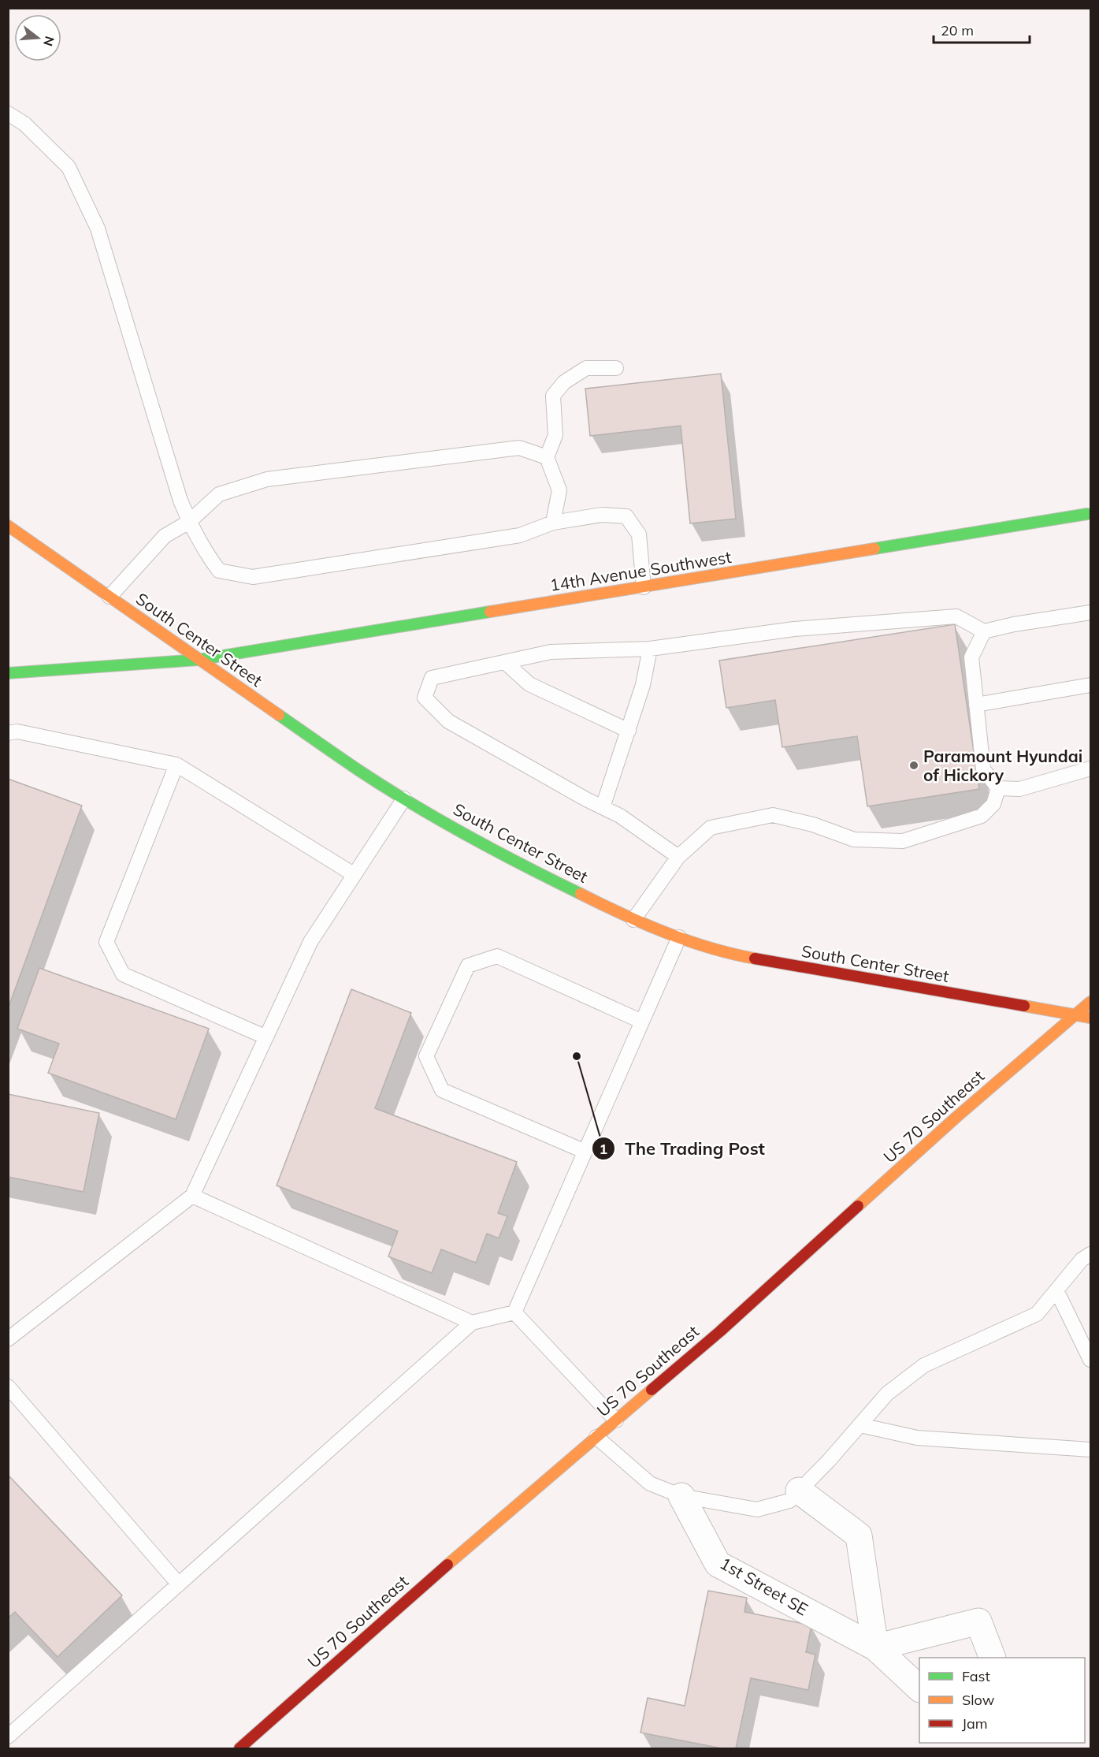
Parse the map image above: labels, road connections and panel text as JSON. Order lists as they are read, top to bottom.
{
  "streets": {
    "street": [
      "14th Avenue Southwest",
      "South Center Street",
      "US 70 Southeast",
      "1st Street SE"
    ]
  },
  "crossings": [
    ["14th Avenue Southwest", "South Center Street"],
    ["South Center Street", "US 70 Southeast"]
  ],
  "places": ["Paramount Hyundai of Hickory", "The Trading Post"],
  "legend": ["Fast", "Slow", "Jam"],
  "scale_bar": "20 m",
  "north": "right"
}
